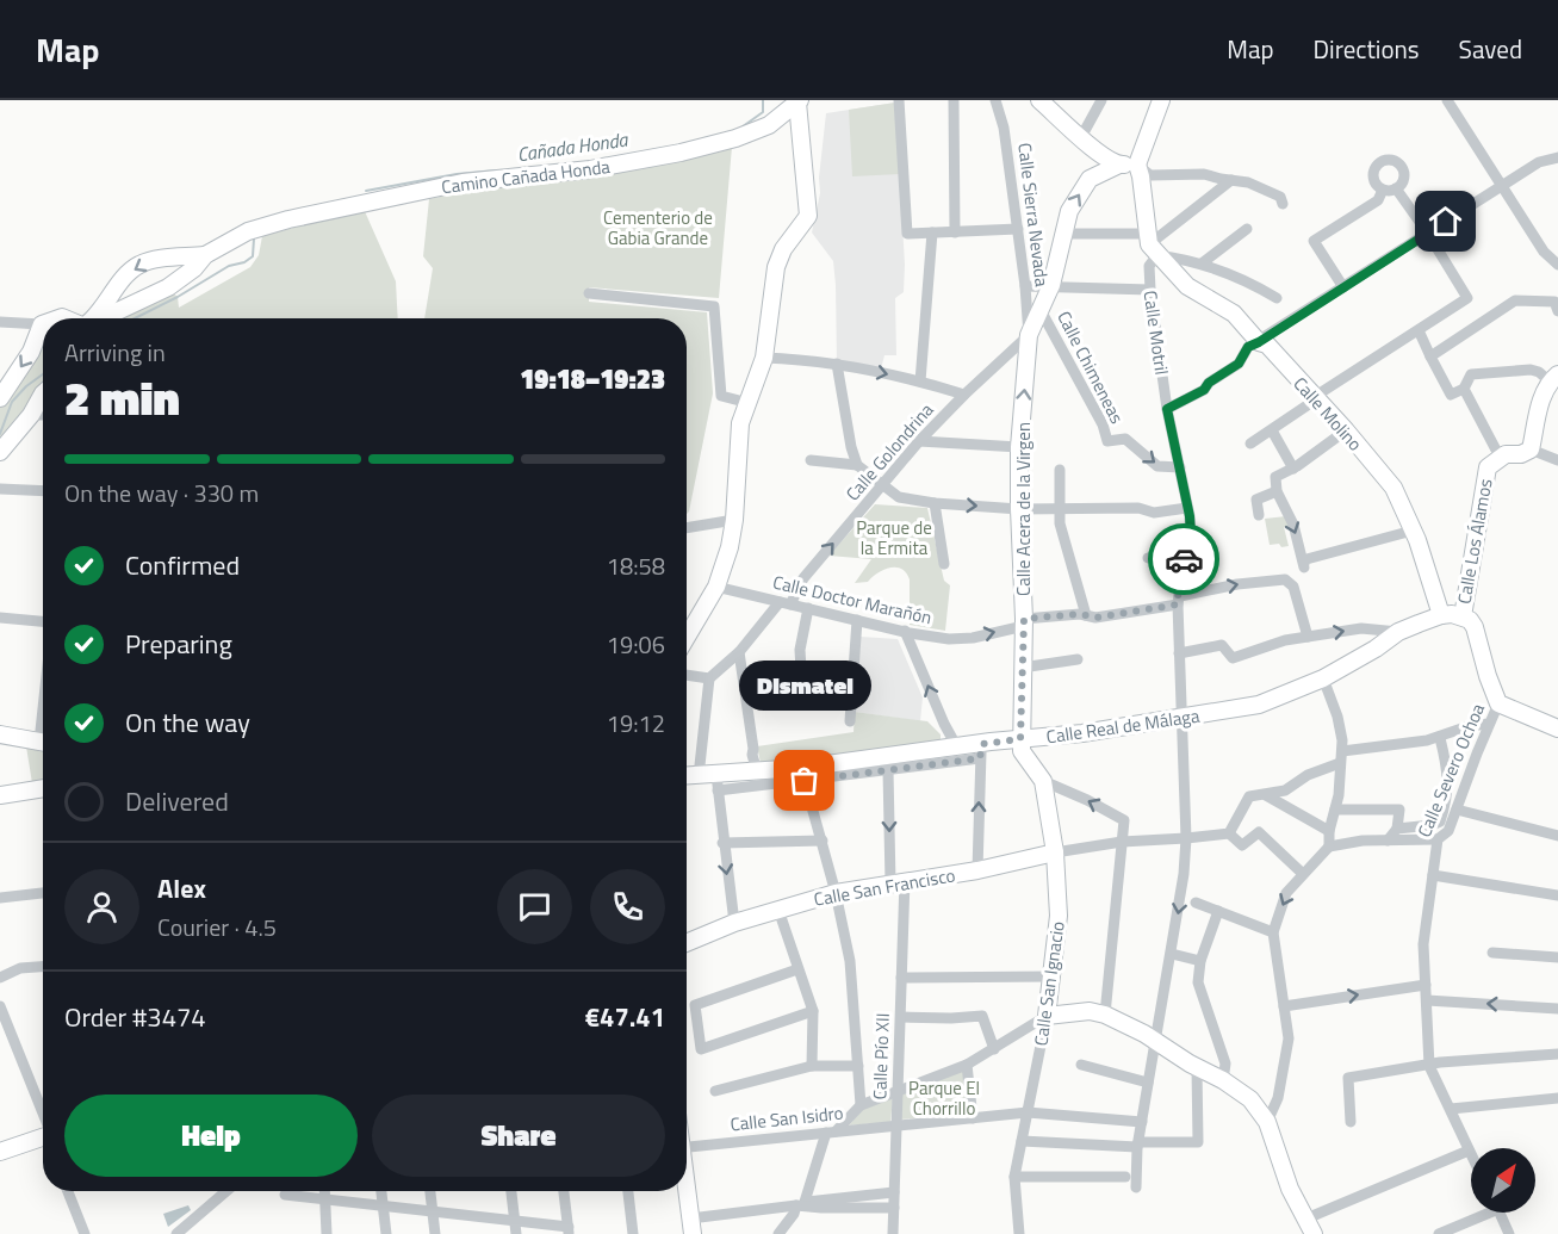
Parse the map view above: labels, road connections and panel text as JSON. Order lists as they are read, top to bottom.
{
  "streets": {
    "street": [
      "Camino Cañada Honda",
      "Calle Sierra Nevada",
      "Calle Motril",
      "Calle Chimeneas",
      "Calle Molino",
      "Calle Golondrina",
      "Calle Acera de la Virgen",
      "Calle Los Álamos",
      "Calle Doctor Marañón",
      "Calle Real de Málaga",
      "Calle Severo Ochoa",
      "Calle San Francisco",
      "Calle San Ignacio",
      "Calle Pío XII",
      "Calle San Isidro"
    ]
  },
  "crossings": [
    ["Calle Sierra Nevada", "Calle Golondrina"],
    ["Calle Sierra Nevada", "Calle Acera de la Virgen"],
    ["Calle Motril", "Calle Chimeneas"],
    ["Calle Motril", "Calle Molino"],
    ["Calle Motril", "Calle Doctor Marañón"],
    ["Calle Motril", "Calle Real de Málaga"],
    ["Calle Motril", "Calle San Isidro"],
    ["Calle Chimeneas", "Calle Acera de la Virgen"],
    ["Calle Molino", "Calle Real de Málaga"],
    ["Calle Golondrina", "Calle Acera de la Virgen"],
    ["Calle Golondrina", "Calle Doctor Marañón"],
    ["Calle Acera de la Virgen", "Calle Doctor Marañón"],
    ["Calle Acera de la Virgen", "Calle Real de Málaga"],
    ["Calle Acera de la Virgen", "Calle San Ignacio"],
    ["Calle Los Álamos", "Calle Real de Málaga"],
    ["Calle Real de Málaga", "Calle San Ignacio"],
    ["Calle Real de Málaga", "Calle Pío XII"],
    ["Calle San Francisco", "Calle San Ignacio"],
    ["Calle San Francisco", "Calle Pío XII"],
    ["Calle San Ignacio", "Calle San Isidro"],
    ["Calle Pío XII", "Calle San Isidro"]
  ],
  "one_way": ["Calle Chimeneas"],
  "water": ["Cañada Honda"],
  "parks": ["Cementerio de Gabia Grande", "Parque de la Ermita", "Parque El Chorrillo"],
  "places": ["Dismatel"],
  "north": "top right",
  "page": {
    "header": "Map",
    "nav": ["Map", "Directions", "Saved"],
    "heading": ["2 min", "Arriving in", "19:18–19:23"],
    "panel": [
      "Alex",
      "Courier · 4.5",
      "Order #3474",
      "€47.41"
    ],
    "bar": "On the way · 330 m",
    "list": [
      ["Confirmed", "18:58"],
      ["Preparing", "19:06"],
      ["On the way", "19:12"],
      "Delivered"
    ],
    "bubble": "Dismatel",
    "buttons": ["Help", "Share"]
  }
}
